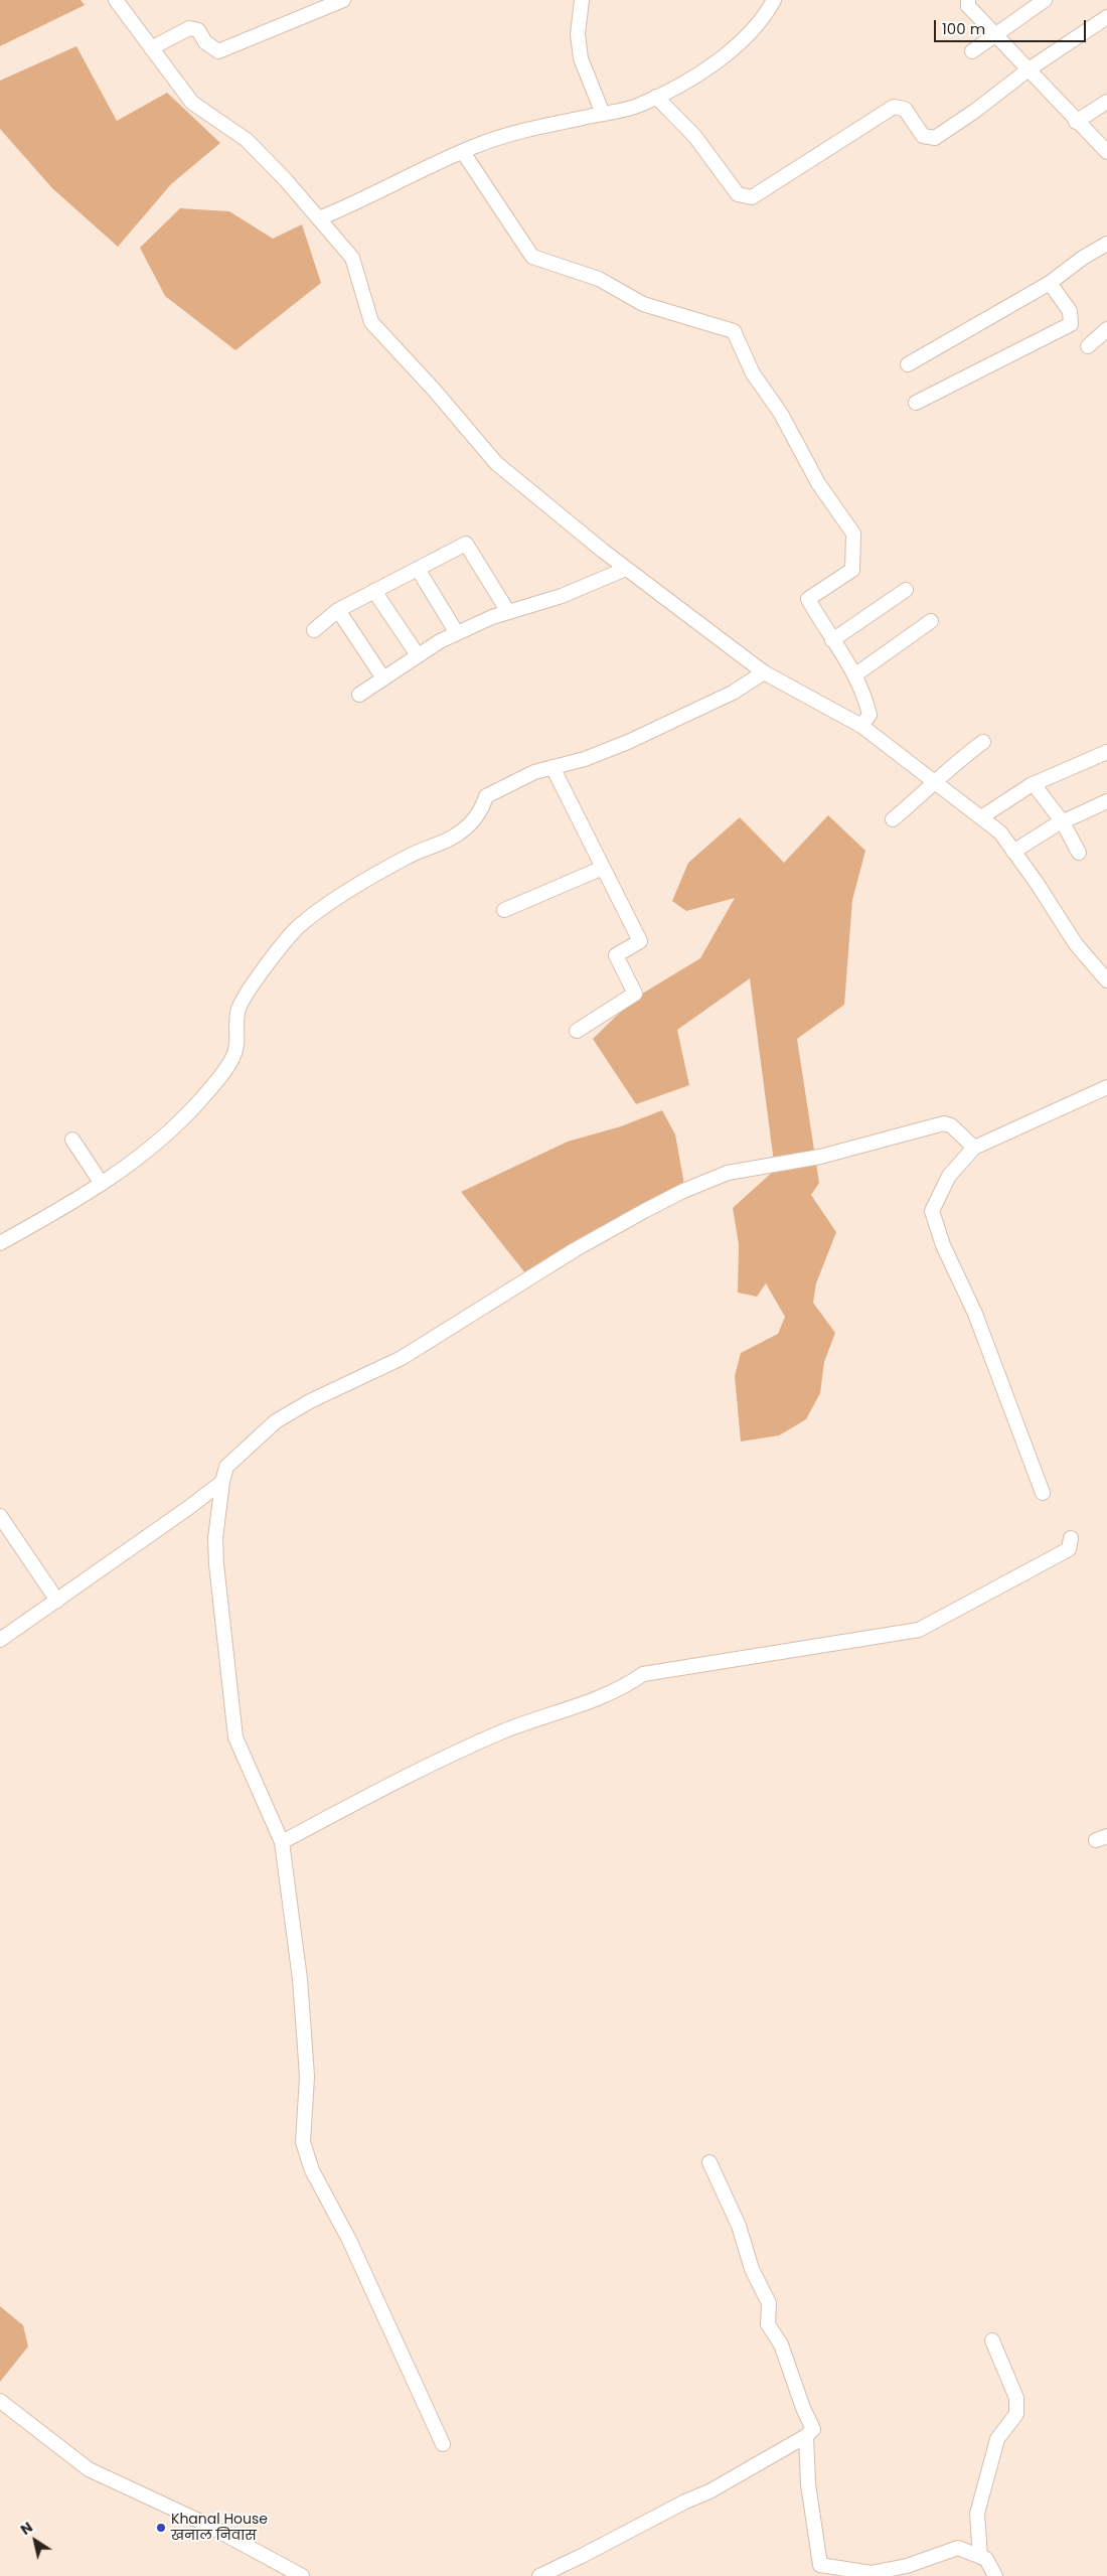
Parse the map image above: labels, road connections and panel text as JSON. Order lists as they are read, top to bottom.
{
  "places": ["Khanal House खनाल निवास"],
  "scale_bar": "100 m",
  "north": "top left"
}
